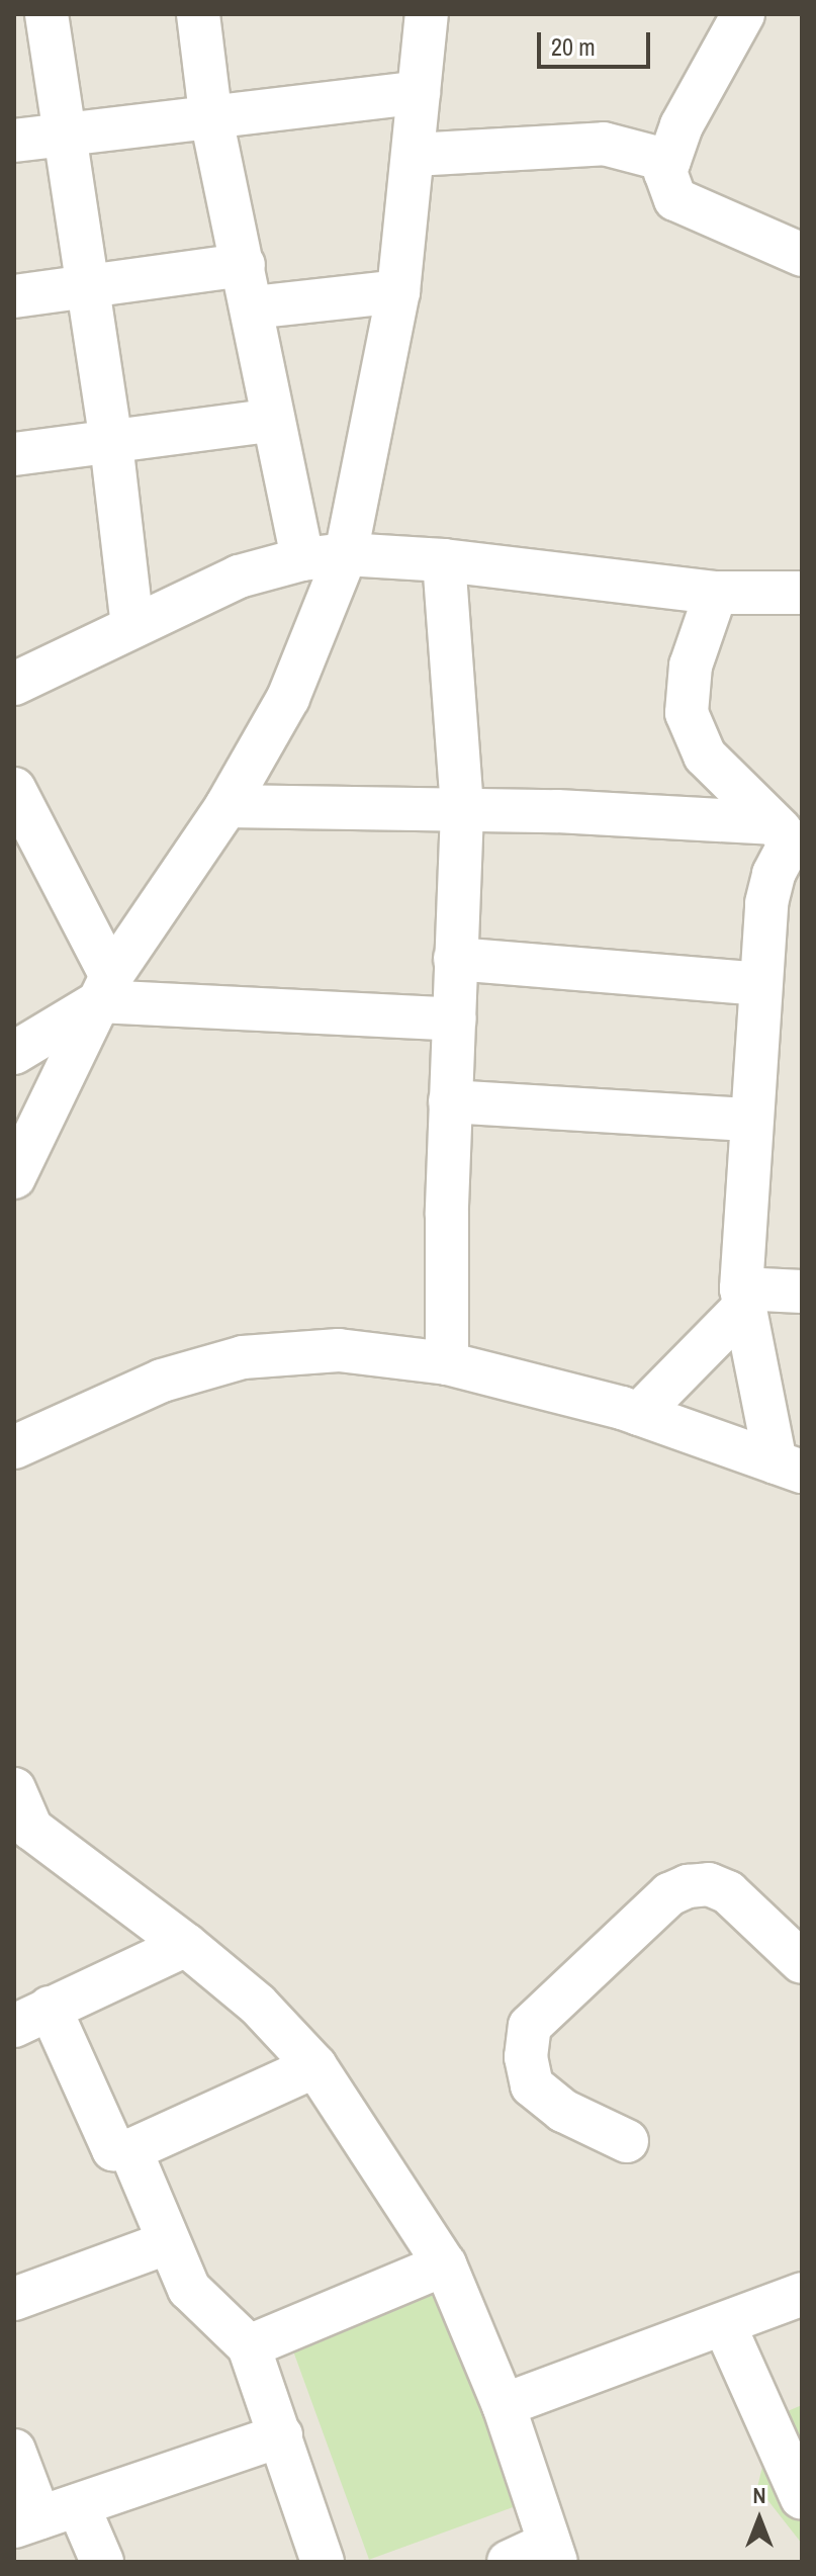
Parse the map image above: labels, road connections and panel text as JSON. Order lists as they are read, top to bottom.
{
  "scale_bar": "20 m",
  "north": "top"
}
